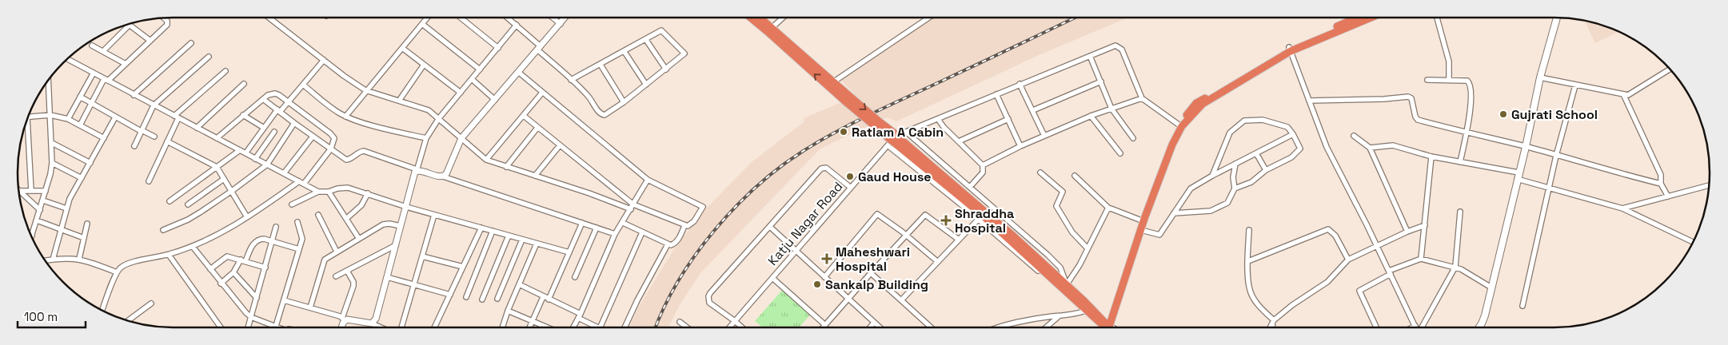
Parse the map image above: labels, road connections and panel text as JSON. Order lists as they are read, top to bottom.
{
  "streets": {
    "street": ["Katju Nagar Road"]
  },
  "places": {
    "other": [
      "Gujrati School",
      "Ratlam A Cabin",
      "Gaud House",
      "Sankalp Building"
    ],
    "health": ["Shraddha Hospital", "Maheshwari Hospital"]
  },
  "scale_bar": "100 m"
}
